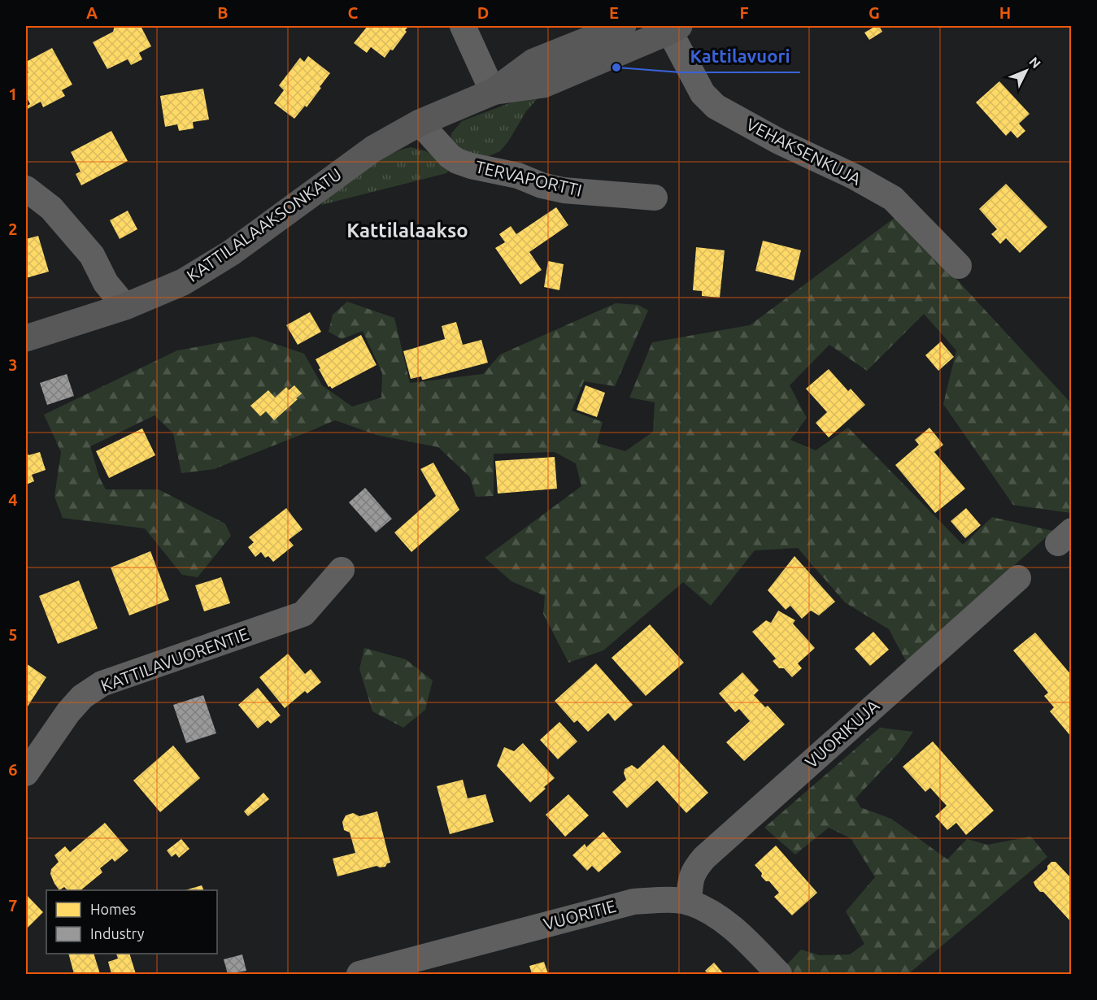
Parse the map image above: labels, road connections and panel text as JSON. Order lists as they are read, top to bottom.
{
  "streets": {
    "street": [
      "VEHAKSENKUJA",
      "TERVAPORTTI",
      "KATTILALAAKSONKATU",
      "KATTILAVUORENTIE",
      "VUORIKUJA",
      "VUORITIE"
    ]
  },
  "crossings": [
    ["VEHAKSENKUJA", "KATTILALAAKSONKATU"],
    ["TERVAPORTTI", "KATTILALAAKSONKATU"],
    ["VUORIKUJA", "VUORITIE"]
  ],
  "districts": ["Kattilalaakso"],
  "places": ["Kattilavuori"],
  "legend": ["Homes", "Industry"],
  "north": "top right",
  "grid": {
    "columns": [
      "A",
      "B",
      "C",
      "D",
      "E",
      "F",
      "G",
      "H"
    ],
    "rows": [
      "1",
      "2",
      "3",
      "4",
      "5",
      "6",
      "7"
    ]
  }
}
